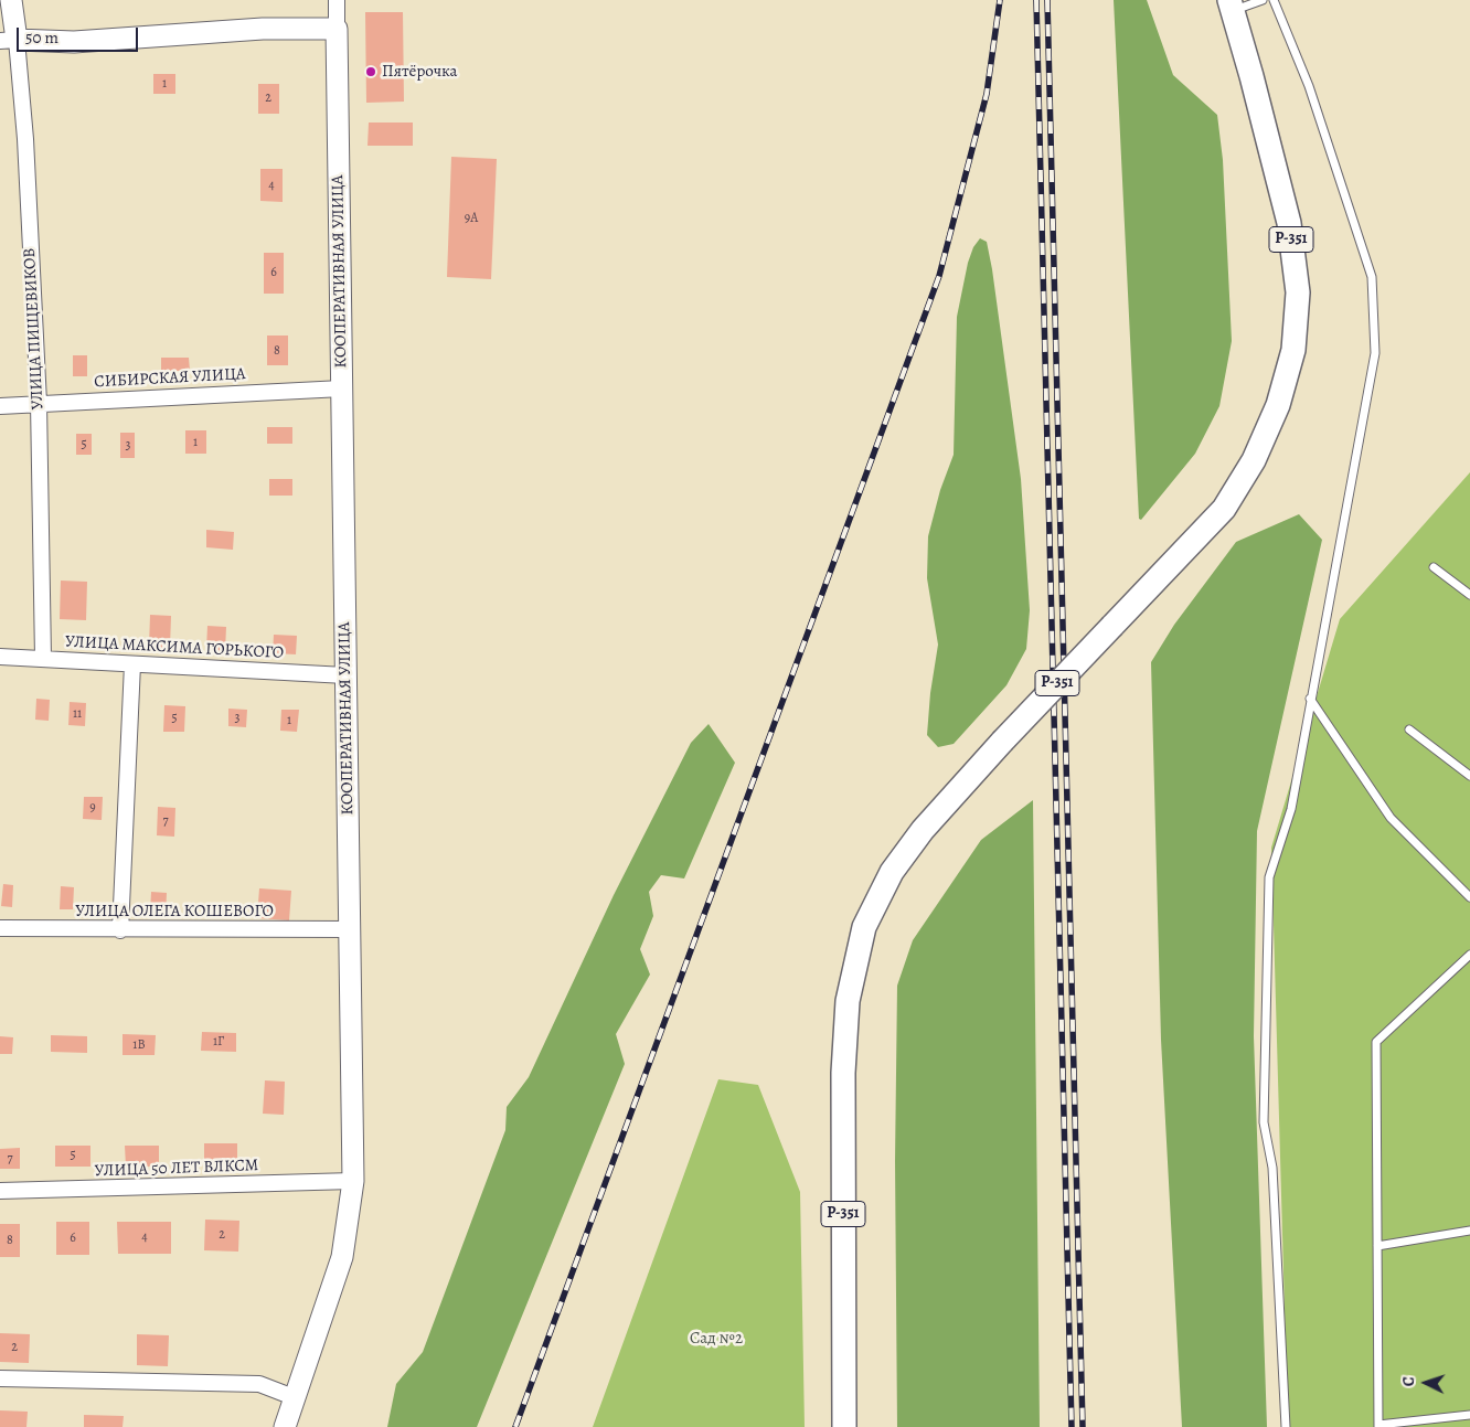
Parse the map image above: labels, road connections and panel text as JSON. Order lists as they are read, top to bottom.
{
  "streets": {
    "main road": ["Р-351", "КООПЕРАТИВНАЯ УЛИЦА", "УЛИЦА ПИЩЕВИКОВ"],
    "street": [
      "СИБИРСКАЯ УЛИЦА",
      "УЛИЦА МАКСИМА ГОРЬКОГО",
      "УЛИЦА ОЛЕГА КОШЕВОГО",
      "УЛИЦА 50 ЛЕТ ВЛКСМ"
    ]
  },
  "crossings": [
    ["КООПЕРАТИВНАЯ УЛИЦА", "СИБИРСКАЯ УЛИЦА"],
    ["КООПЕРАТИВНАЯ УЛИЦА", "УЛИЦА МАКСИМА ГОРЬКОГО"],
    ["КООПЕРАТИВНАЯ УЛИЦА", "УЛИЦА ОЛЕГА КОШЕВОГО"],
    ["КООПЕРАТИВНАЯ УЛИЦА", "УЛИЦА 50 ЛЕТ ВЛКСМ"],
    ["УЛИЦА ПИЩЕВИКОВ", "СИБИРСКАЯ УЛИЦА"],
    ["УЛИЦА ПИЩЕВИКОВ", "УЛИЦА МАКСИМА ГОРЬКОГО"]
  ],
  "parks": ["Сад №2"],
  "places": ["Пятёрочка"],
  "house_numbers": [
    "1",
    "2",
    "4",
    "9А",
    "6",
    "8",
    "1",
    "5",
    "3",
    "11",
    "5",
    "3",
    "1",
    "9",
    "7",
    "1Г",
    "1В",
    "5",
    "7",
    "2",
    "4",
    "6",
    "8",
    "2"
  ],
  "scale_bar": "50 m",
  "north": "left"
}
